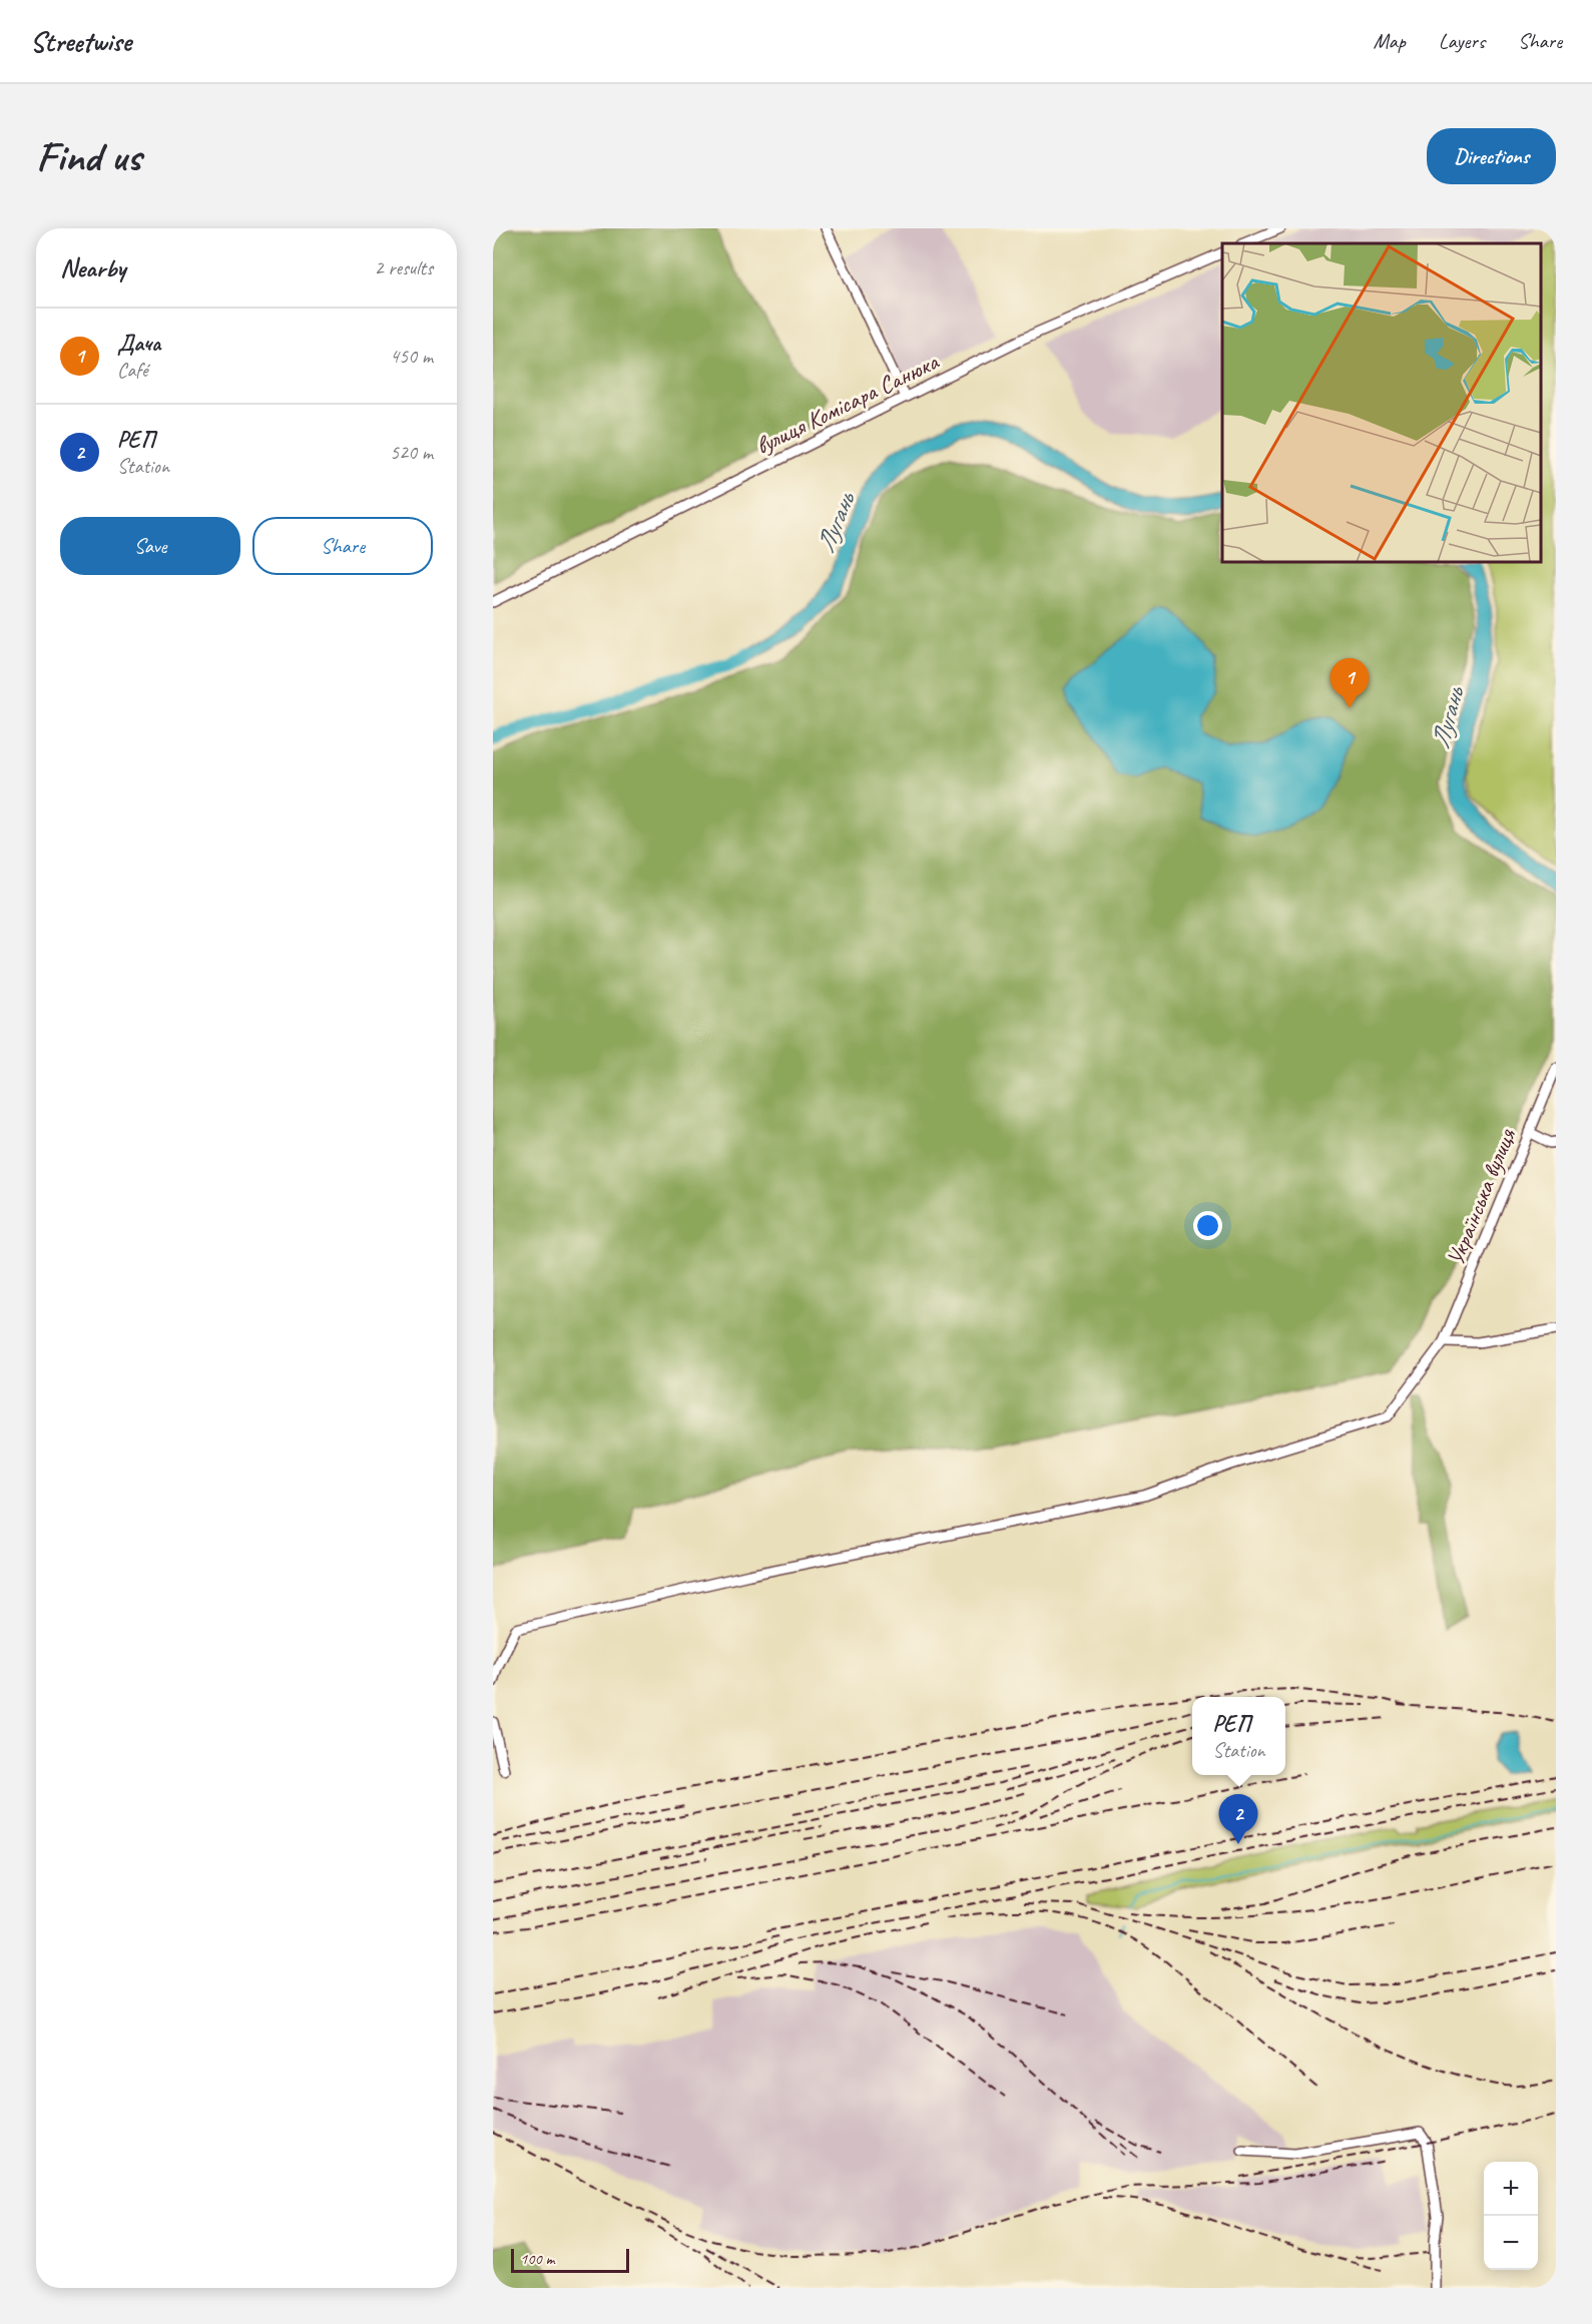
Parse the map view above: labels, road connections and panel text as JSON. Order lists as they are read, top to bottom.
{
  "streets": {
    "street": ["вулиця Комісара Санюка", "Українська вулиця"]
  },
  "water": ["Лугань"],
  "scale_bar": "100 m",
  "page": {
    "header": "Streetwise",
    "nav": ["Map", "Layers", "Share"],
    "buttons": [
      "Directions",
      ["Save", "Share"]
    ],
    "title": "Find us",
    "heading": ["Nearby", "2 results"],
    "list": [
      {
        "mark": "1",
        "name": "Дача",
        "note": "Café",
        "value": "450 m"
      },
      {
        "mark": "2",
        "name": "РЕП",
        "note": "Station",
        "value": "520 m"
      }
    ],
    "pins": ["1", "2"],
    "popup": ["РЕП", "Station"],
    "map_buttons": ["+", "−"],
    "scale": "100 m"
  }
}
